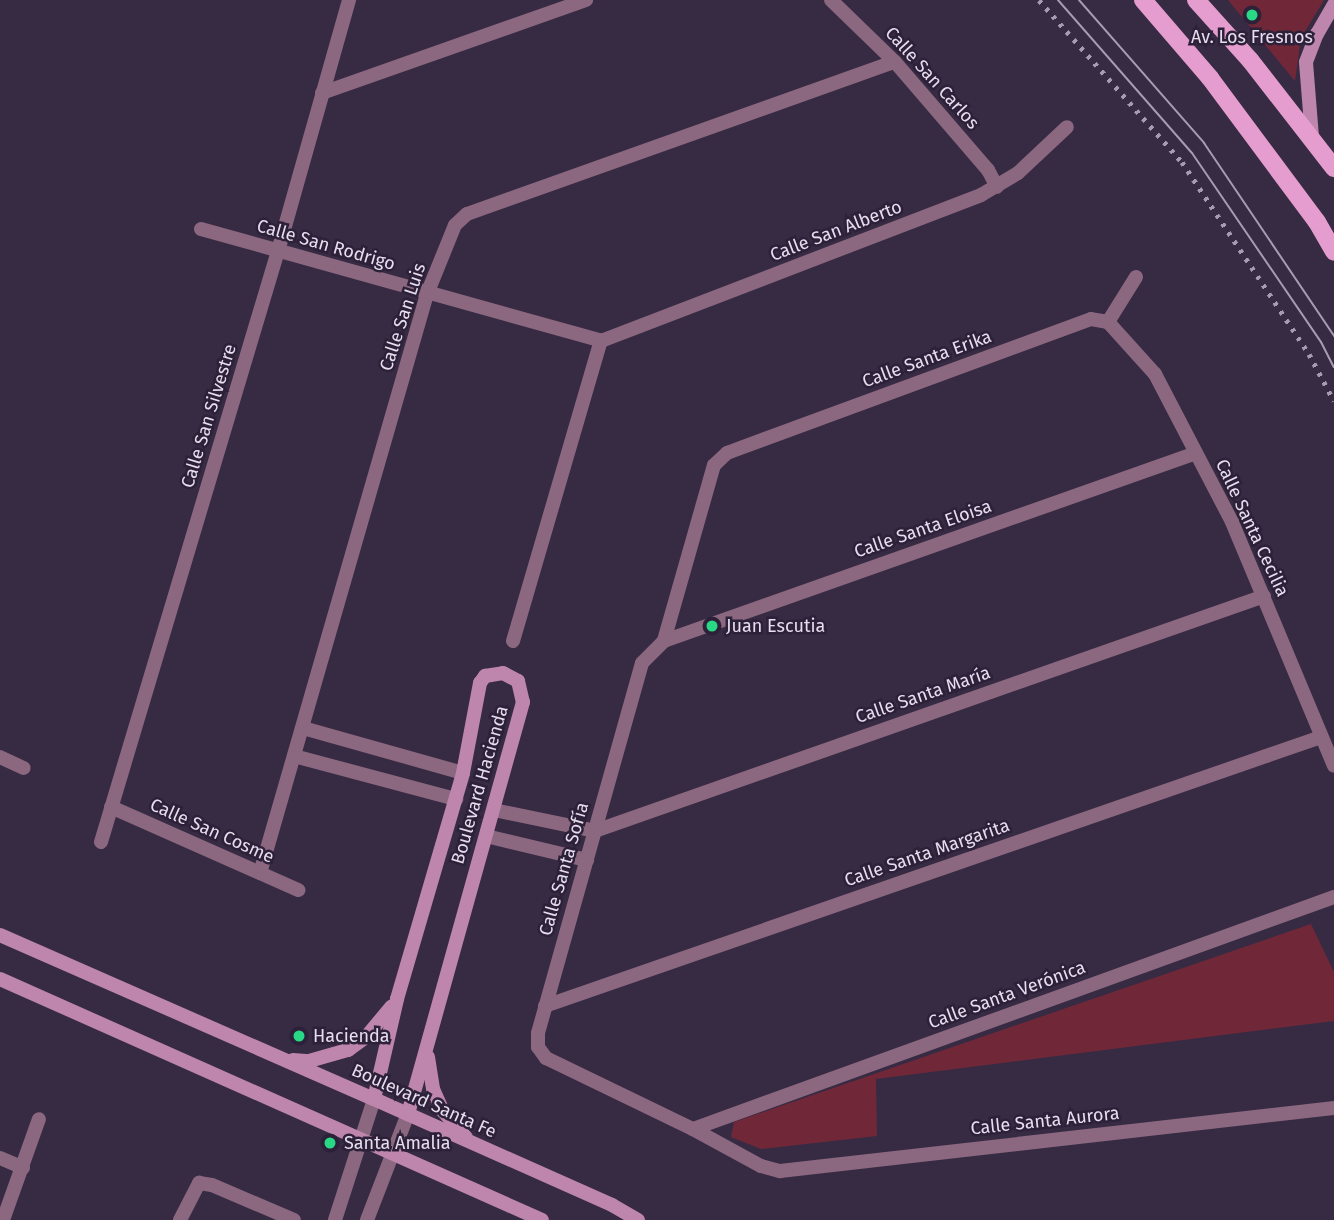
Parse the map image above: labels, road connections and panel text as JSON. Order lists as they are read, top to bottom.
{
  "streets": {
    "street": [
      "Calle San Carlos",
      "Calle San Alberto",
      "Calle San Rodrigo",
      "Calle San Luis",
      "Calle Santa Erika",
      "Calle San Silvestre",
      "Calle Santa Cecilia",
      "Calle Santa Eloisa",
      "Calle Santa María",
      "Boulevard Hacienda",
      "Calle San Cosme",
      "Calle Santa Margarita",
      "Calle Santa Sofía",
      "Calle Santa Verónica",
      "Boulevard Santa Fe",
      "Calle Santa Aurora"
    ]
  },
  "crossings": [
    ["Calle San Carlos", "Calle San Alberto"],
    ["Calle San Carlos", "Calle San Luis"],
    ["Calle San Alberto", "Calle San Rodrigo"],
    ["Calle San Rodrigo", "Calle San Luis"],
    ["Calle San Rodrigo", "Calle San Silvestre"],
    ["Calle San Luis", "Calle San Cosme"],
    ["Calle Santa Erika", "Calle Santa Cecilia"],
    ["Calle Santa Erika", "Calle Santa Sofía"],
    ["Calle San Silvestre", "Calle San Cosme"],
    ["Calle Santa Cecilia", "Calle Santa Eloisa"],
    ["Calle Santa Cecilia", "Calle Santa María"],
    ["Calle Santa Cecilia", "Calle Santa Margarita"],
    ["Calle Santa Eloisa", "Calle Santa Sofía"],
    ["Calle Santa María", "Calle Santa Sofía"],
    ["Boulevard Hacienda", "Boulevard Santa Fe"],
    ["Calle Santa Margarita", "Calle Santa Sofía"],
    ["Calle Santa Sofía", "Calle Santa Verónica"],
    ["Calle Santa Sofía", "Calle Santa Aurora"]
  ],
  "places": [
    "Av. Los Fresnos",
    "Juan Escutia",
    "Hacienda",
    "Santa Amalia"
  ]
}
